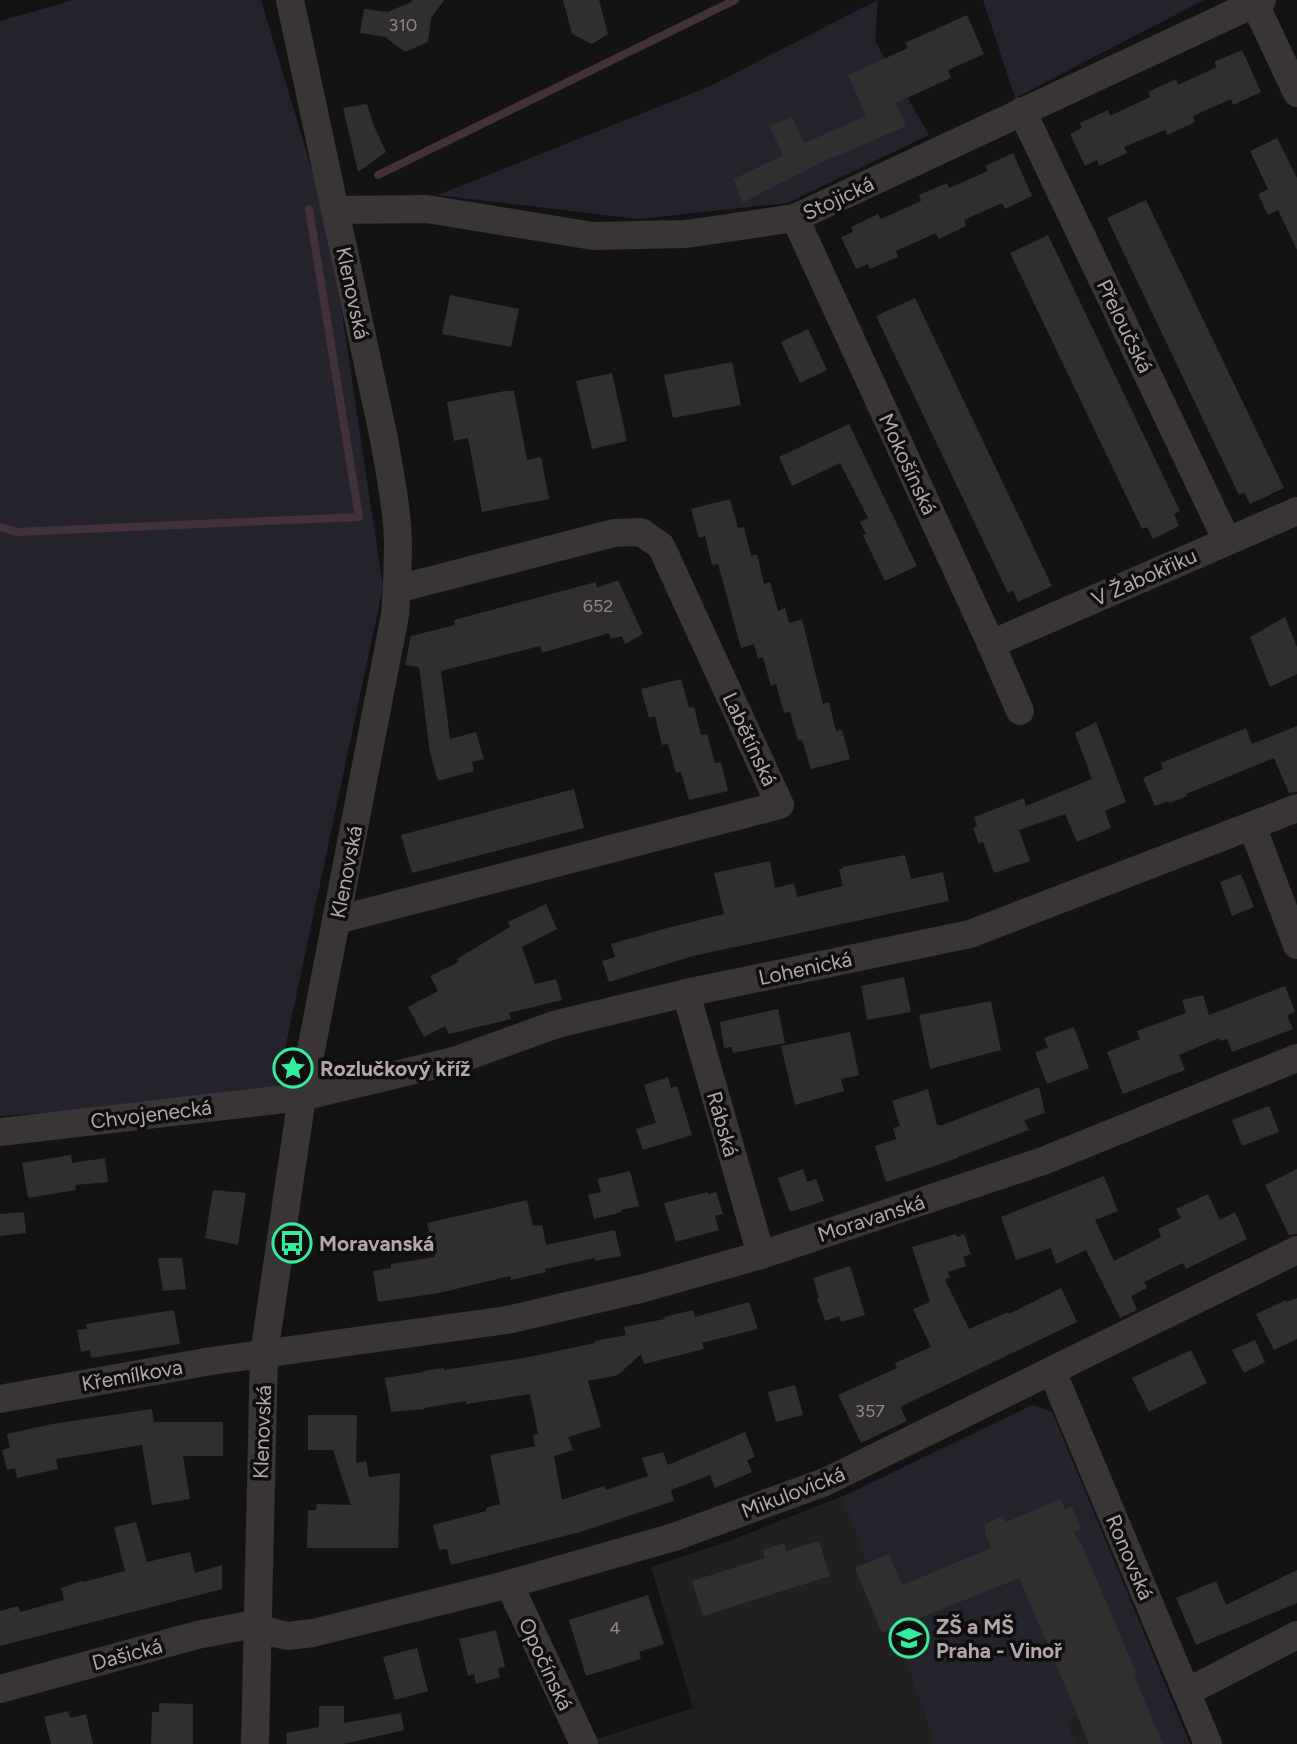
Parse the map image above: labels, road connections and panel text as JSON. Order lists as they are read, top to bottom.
{
  "streets": {
    "street": [
      "Stojická",
      "Klenovská",
      "Přeloučská",
      "Mokošínská",
      "V Žabokřiku",
      "Labětínská",
      "Lohenická",
      "Chvojenecká",
      "Rábská",
      "Moravanská",
      "Křemílkova",
      "Mikulovická",
      "Ronovská",
      "Dašická",
      "Opočínská"
    ]
  },
  "crossings": [
    ["Stojická", "Klenovská"],
    ["Stojická", "Přeloučská"],
    ["Stojická", "Mokošínská"],
    ["Klenovská", "Labětínská"],
    ["Klenovská", "Lohenická"],
    ["Klenovská", "Chvojenecká"],
    ["Klenovská", "Moravanská"],
    ["Klenovská", "Křemílkova"],
    ["Klenovská", "Mikulovická"],
    ["Klenovská", "Dašická"],
    ["Přeloučská", "V Žabokřiku"],
    ["Mokošínská", "V Žabokřiku"],
    ["Lohenická", "Chvojenecká"],
    ["Lohenická", "Rábská"],
    ["Rábská", "Moravanská"],
    ["Moravanská", "Křemílkova"],
    ["Mikulovická", "Ronovská"],
    ["Mikulovická", "Dašická"],
    ["Mikulovická", "Opočínská"]
  ],
  "places": {
    "place": ["Rozlučkový kříž"],
    "bus stop": ["Moravanská"],
    "school or university": ["ZŠ a MŠ Praha - Vinoř"]
  },
  "house_numbers": [
    "310",
    "652",
    "357",
    "4"
  ]
}
